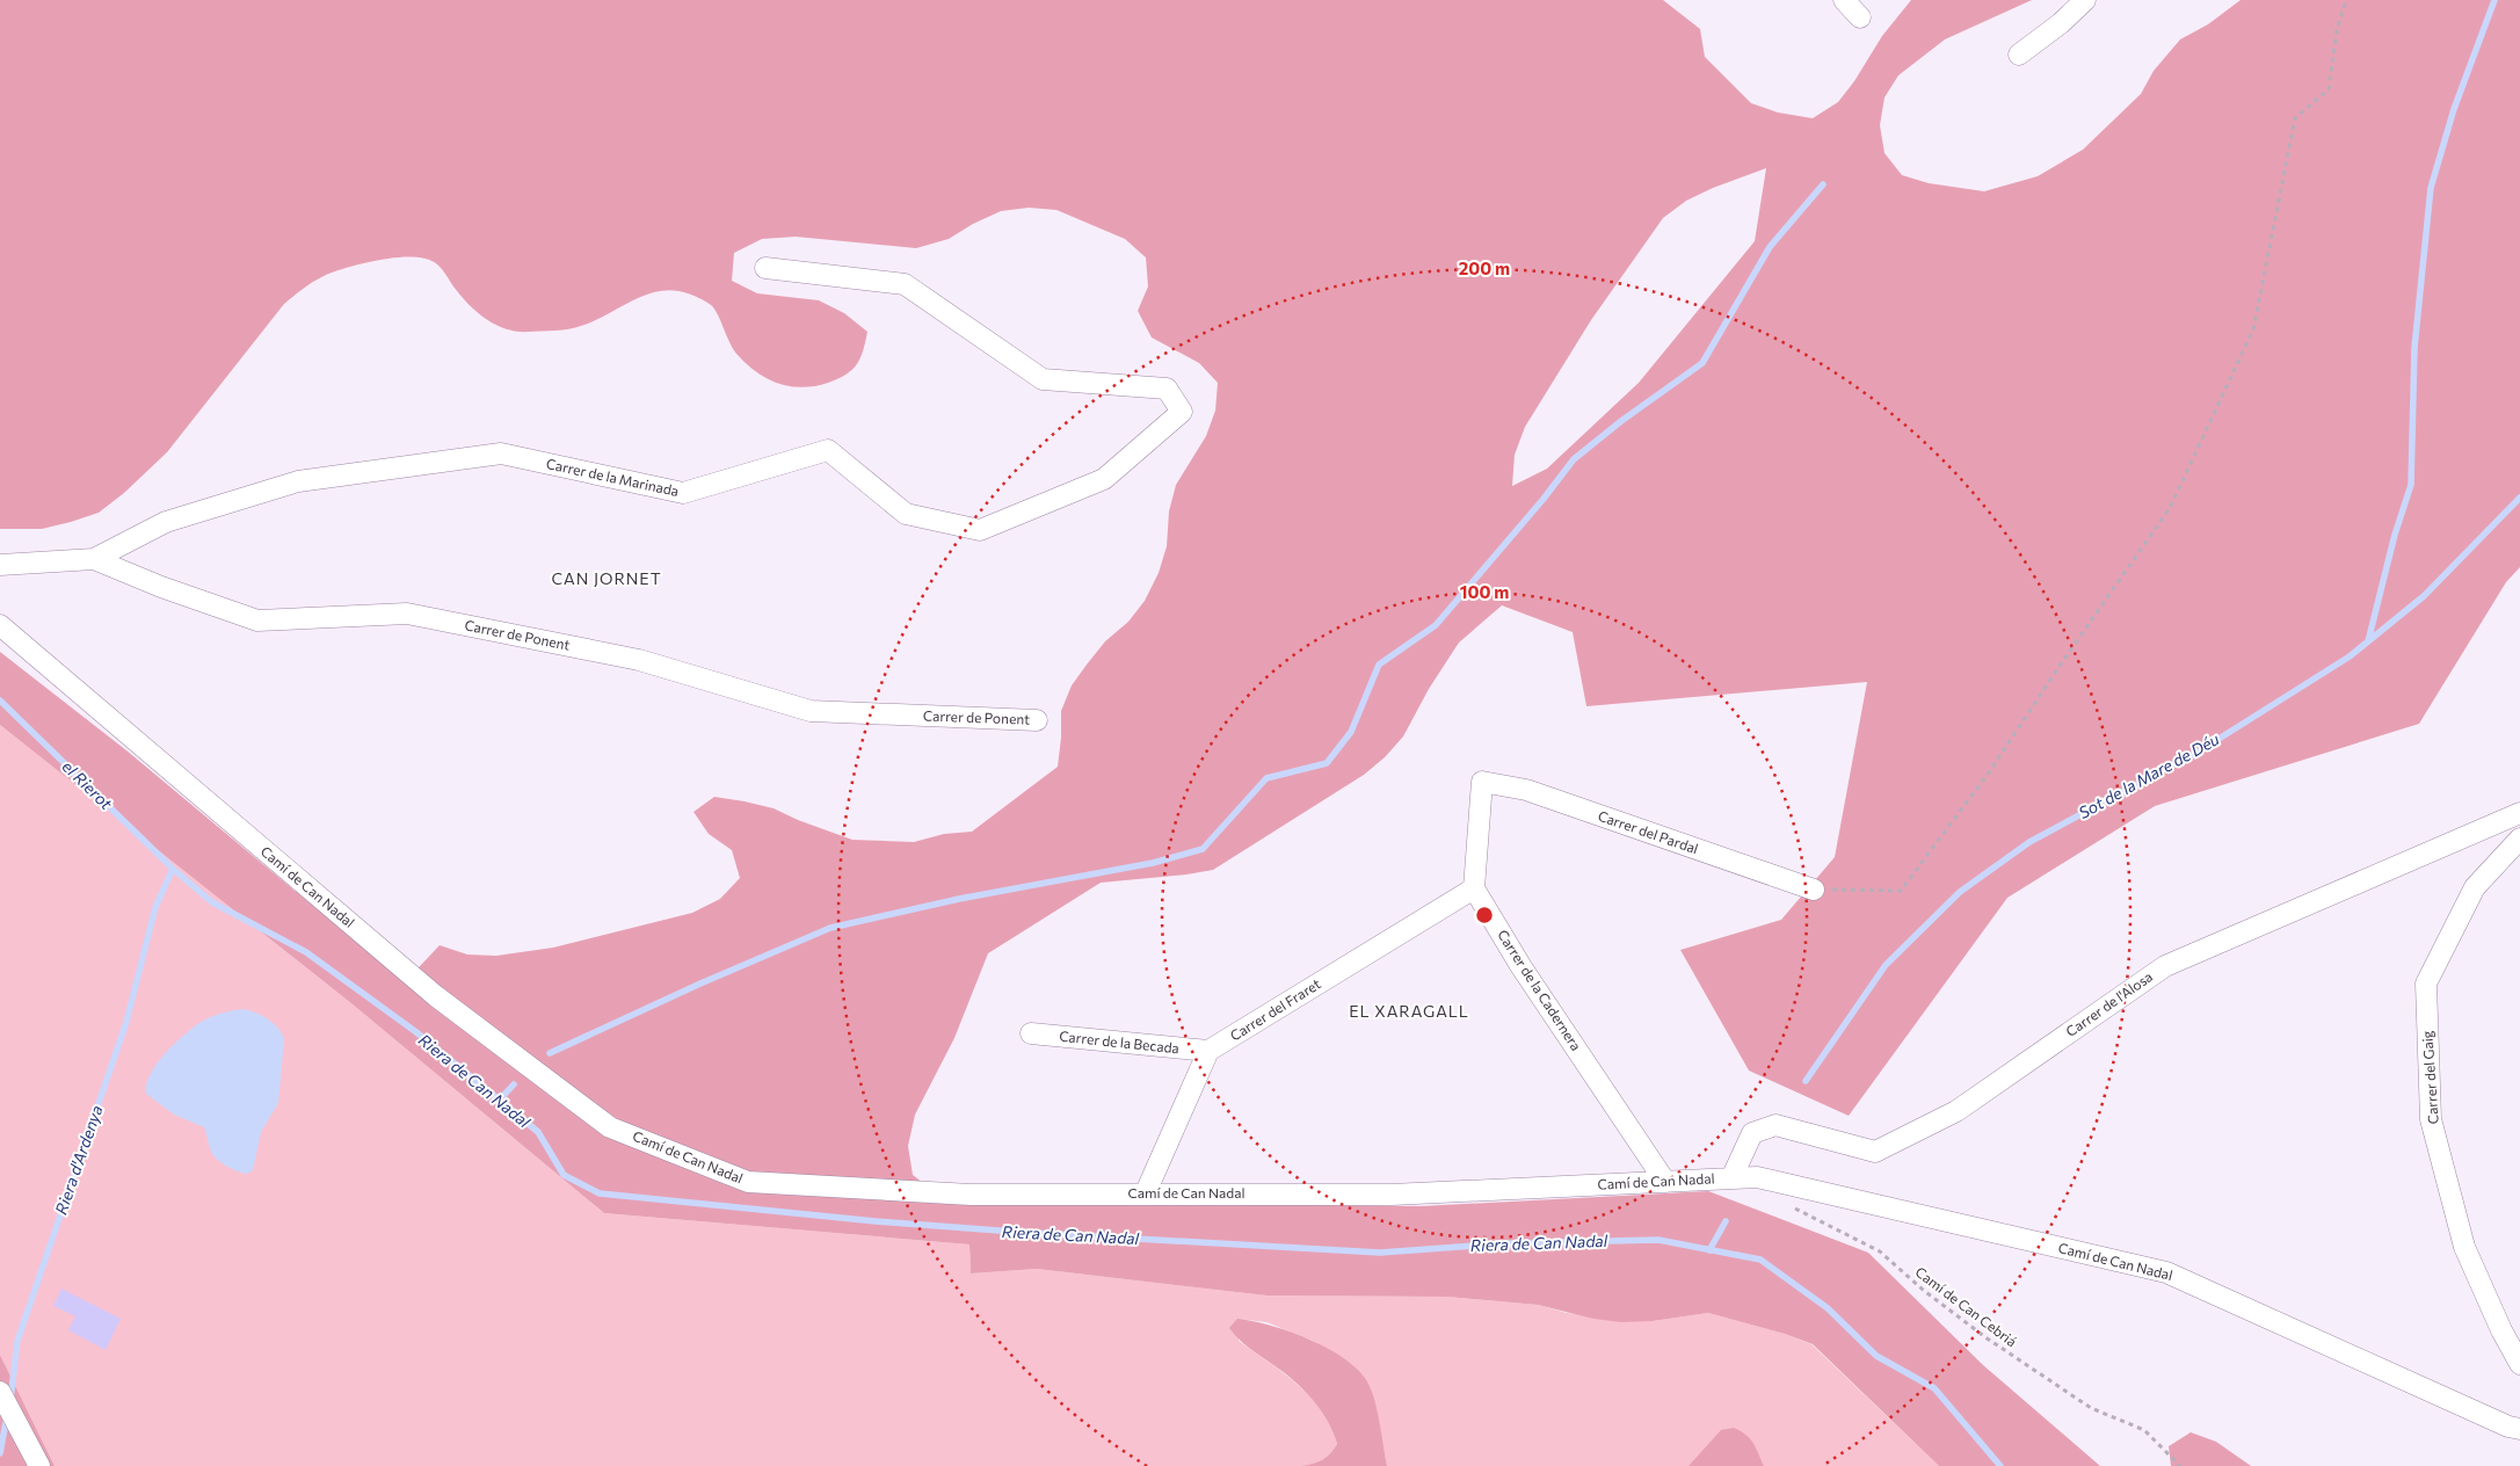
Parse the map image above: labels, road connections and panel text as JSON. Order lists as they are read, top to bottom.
{
  "streets": {
    "street": [
      "Carrer de la Marinada",
      "Carrer de Ponent",
      "Carrer del Pardal",
      "Camí de Can Nadal",
      "Carrer de la Cadernera",
      "Carrer de l'Alosa",
      "Carrer del Fraret",
      "Carrer de la Becada",
      "Carrer del Gaig"
    ],
    "path": ["Camí de Can Cebriá"]
  },
  "crossings": [
    ["Carrer de la Marinada", "Carrer de Ponent"],
    ["Carrer del Pardal", "Carrer de la Cadernera"],
    ["Carrer del Pardal", "Carrer del Fraret"],
    ["Camí de Can Nadal", "Carrer de la Cadernera"],
    ["Camí de Can Nadal", "Carrer de l'Alosa"],
    ["Carrer de la Cadernera", "Carrer del Fraret"],
    ["Carrer del Fraret", "Carrer de la Becada"]
  ],
  "districts": ["CAN JORNET", "EL XARAGALL"],
  "water": [
    "Sot de la Mare de Déu",
    "el Rierot",
    "Riera de Can Nadal",
    "Riera d'Ardenya"
  ],
  "rings": ["200 m", "100 m"]
}
